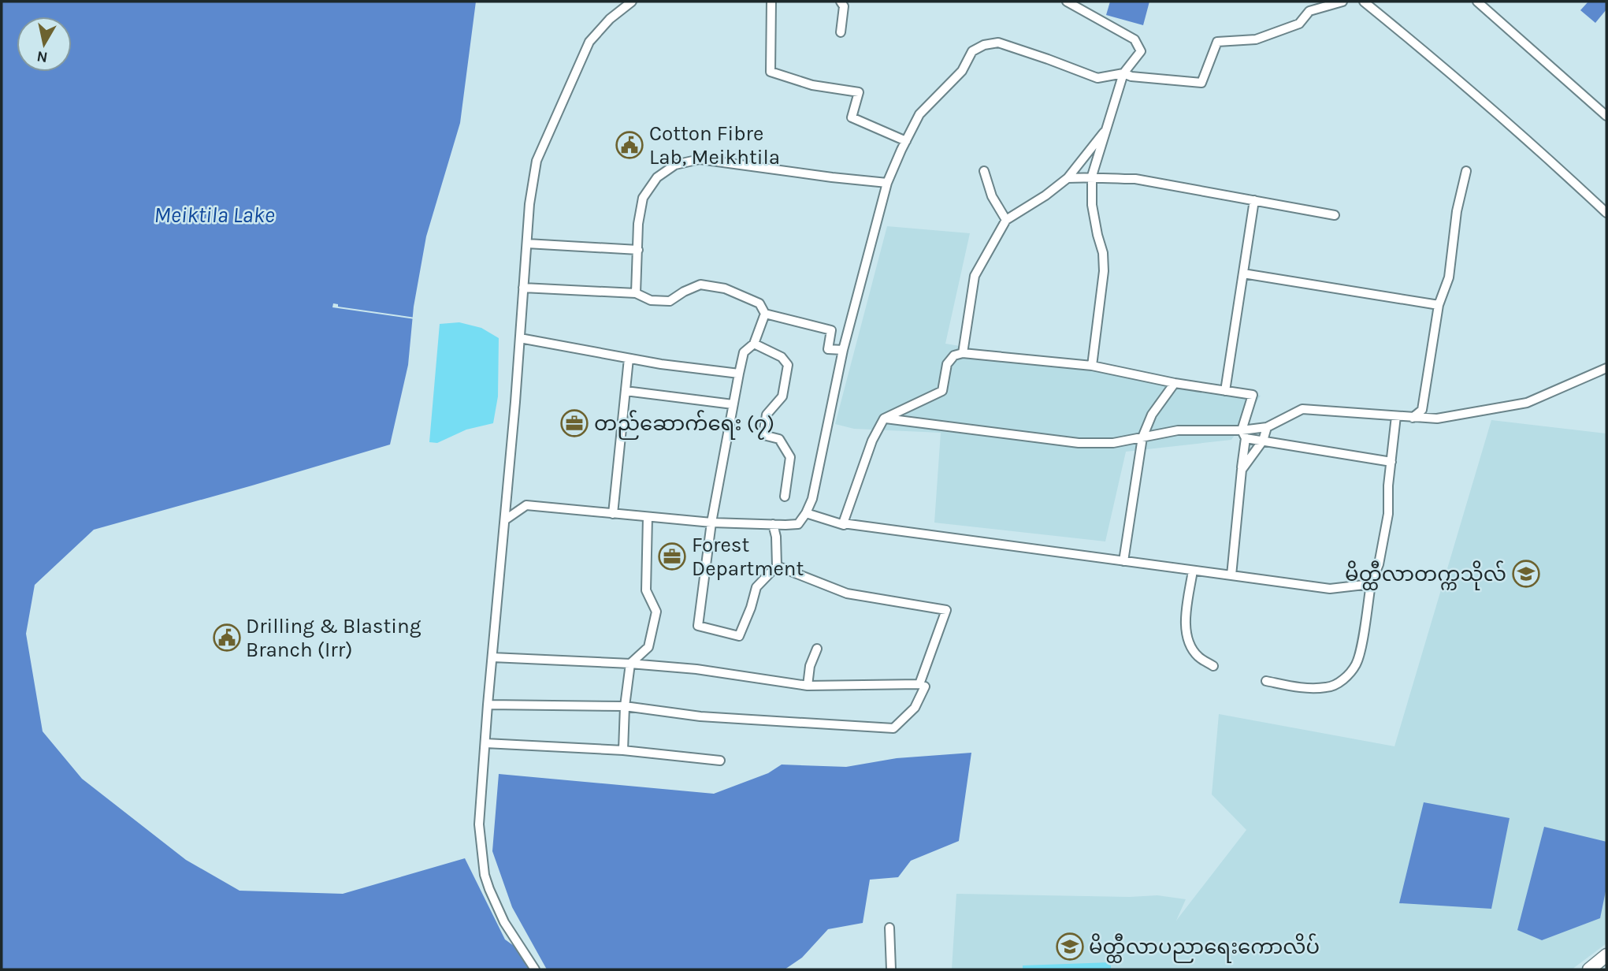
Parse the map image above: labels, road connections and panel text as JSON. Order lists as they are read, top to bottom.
{
  "water": ["Meiktila Lake"],
  "places": {
    "public building": ["Cotton Fibre Lab, Meikhtila", "Drilling & Blasting Branch (Irr)"],
    "office": ["တည်ဆောက်ရေး (၇)", "Forest Department"],
    "school or university": ["မိတ္ထီလာတက္ကသိုလ်", "မိတ္ထီလာပညာရေးကောလိပ်"]
  },
  "north": "bottom"
}
